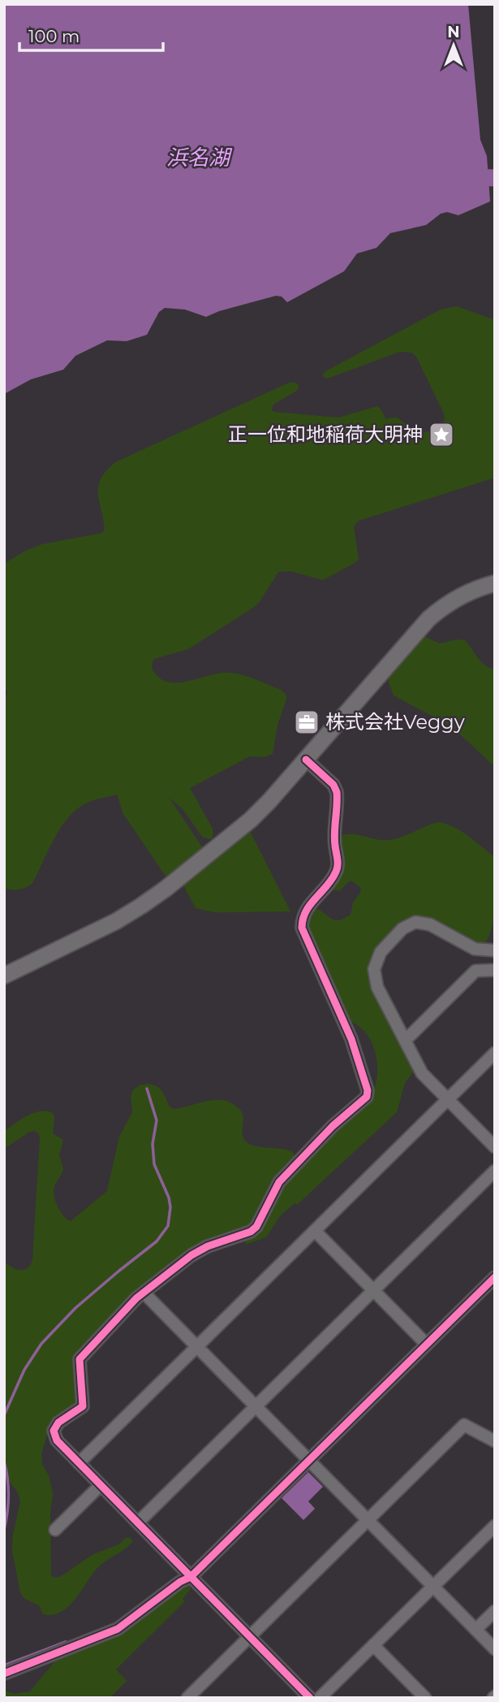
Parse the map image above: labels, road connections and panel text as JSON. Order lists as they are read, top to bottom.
{
  "water": ["浜名湖"],
  "places": {
    "place": ["正一位和地稲荷大明神"],
    "office": ["株式会社Veggy"]
  },
  "scale_bar": "100 m",
  "north": "top"
}
